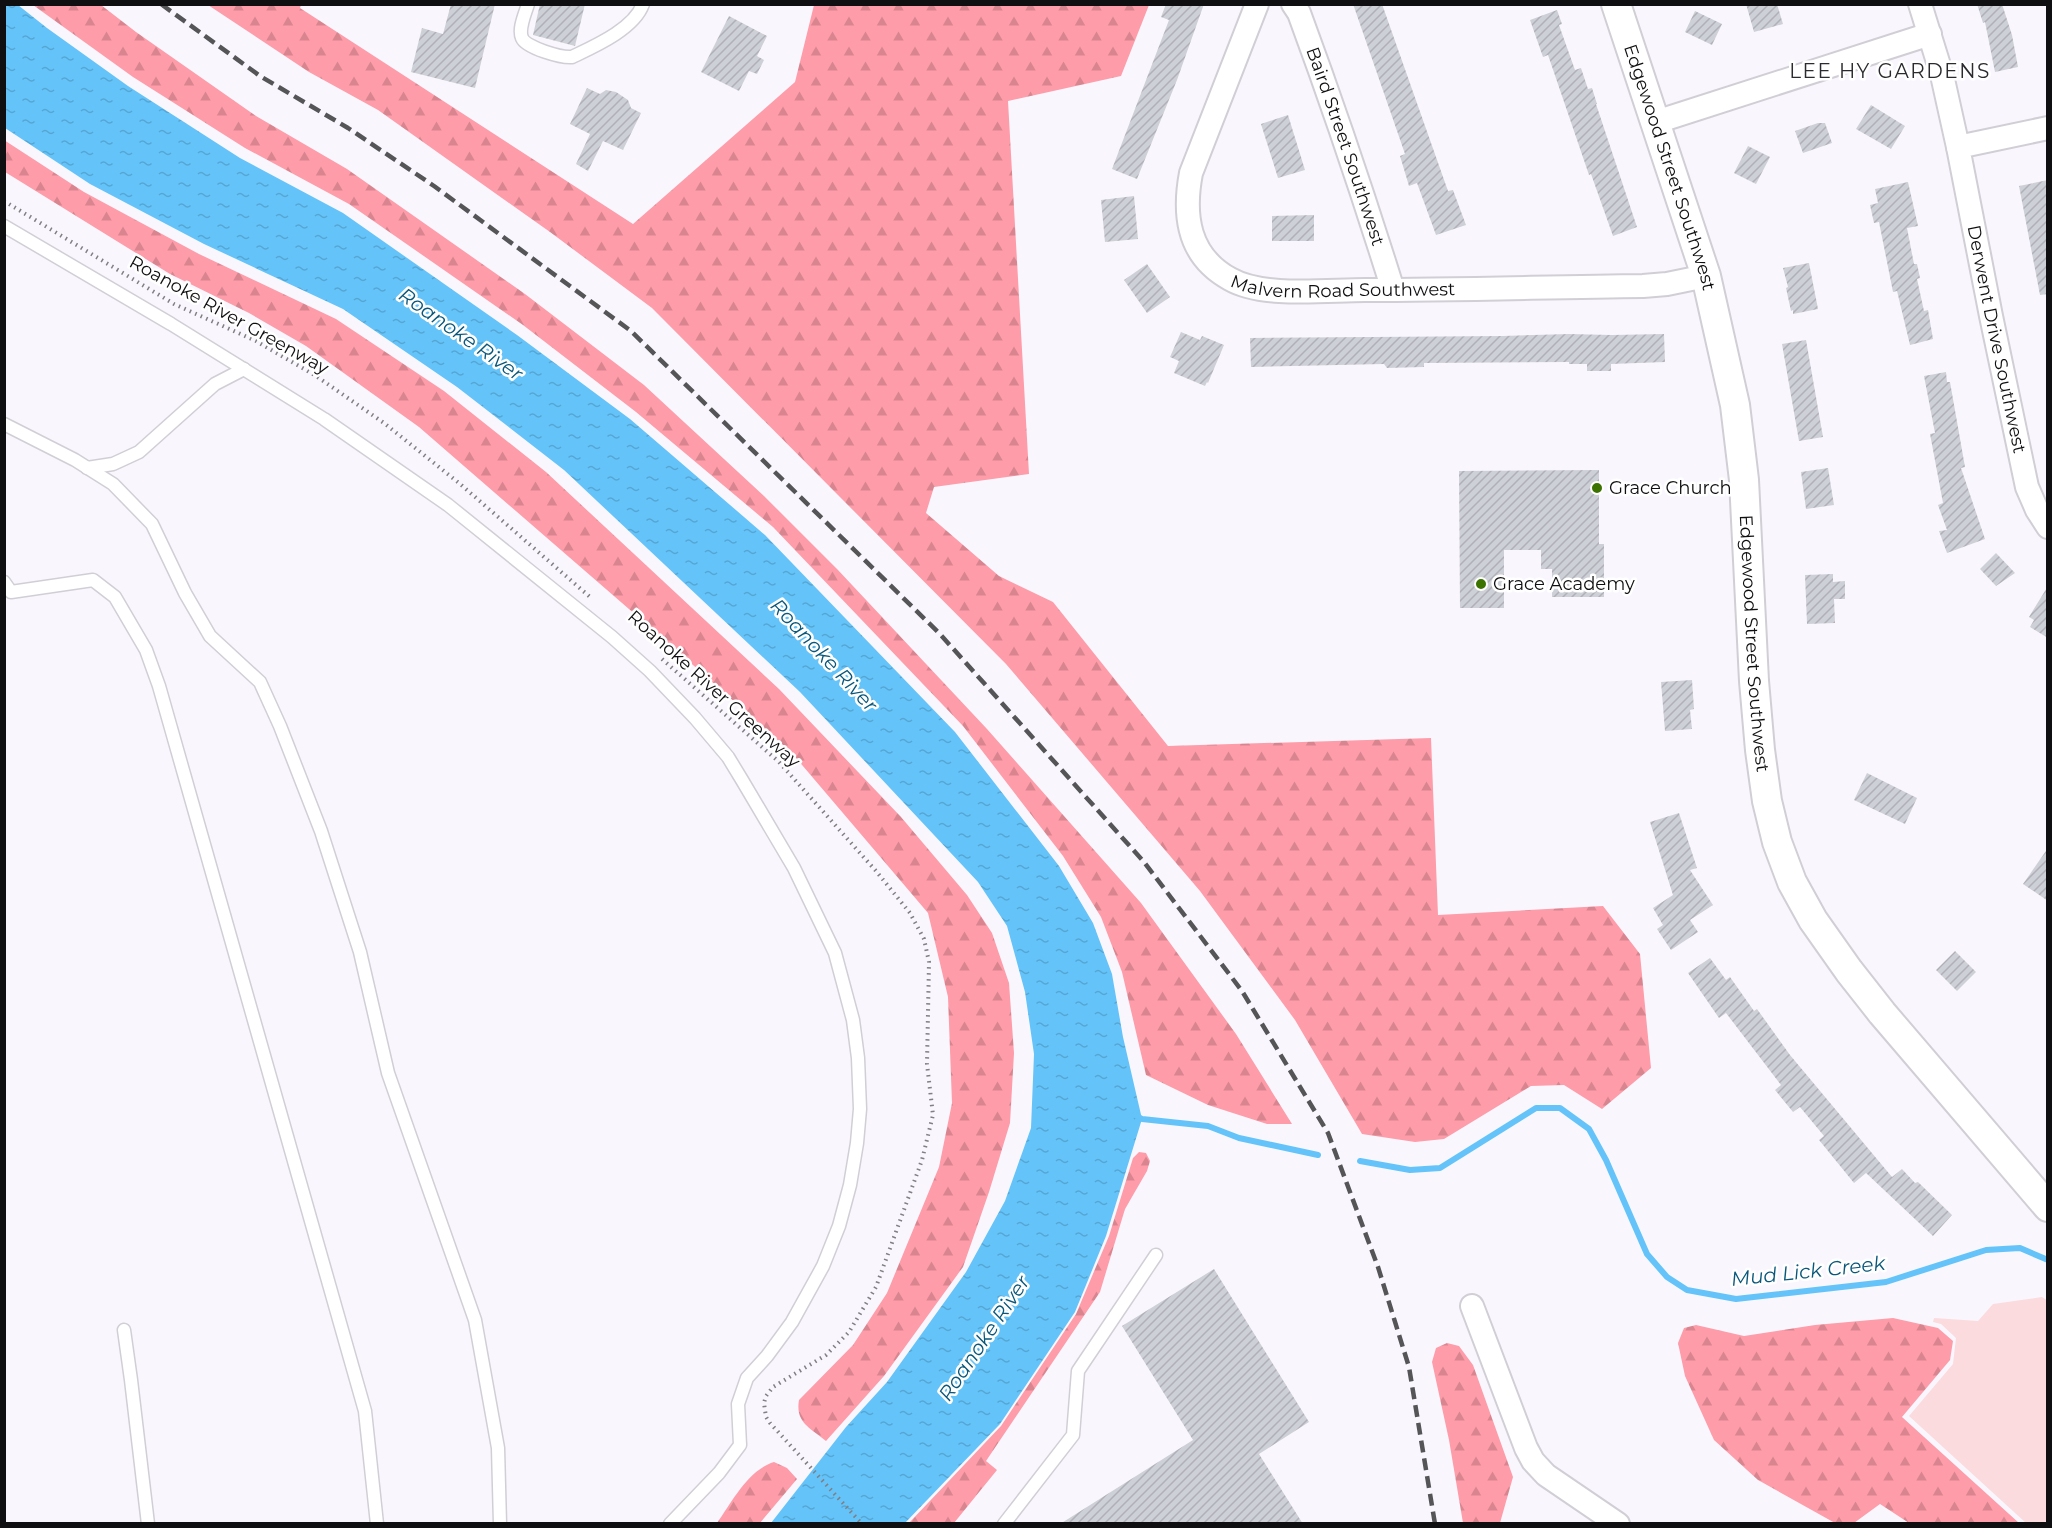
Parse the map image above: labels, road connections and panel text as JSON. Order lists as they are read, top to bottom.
{
  "streets": {
    "street": [
      "Baird Street Southwest",
      "Edgewood Street Southwest",
      "Malvern Road Southwest",
      "Derwent Drive Southwest"
    ],
    "path": ["Roanoke River Greenway"]
  },
  "crossings": [
    ["Baird Street Southwest", "Malvern Road Southwest"],
    ["Edgewood Street Southwest", "Malvern Road Southwest"]
  ],
  "districts": ["LEE HY GARDENS"],
  "water": ["Roanoke River", "Mud Lick Creek"],
  "places": ["Grace Church", "Grace Academy"]
}
